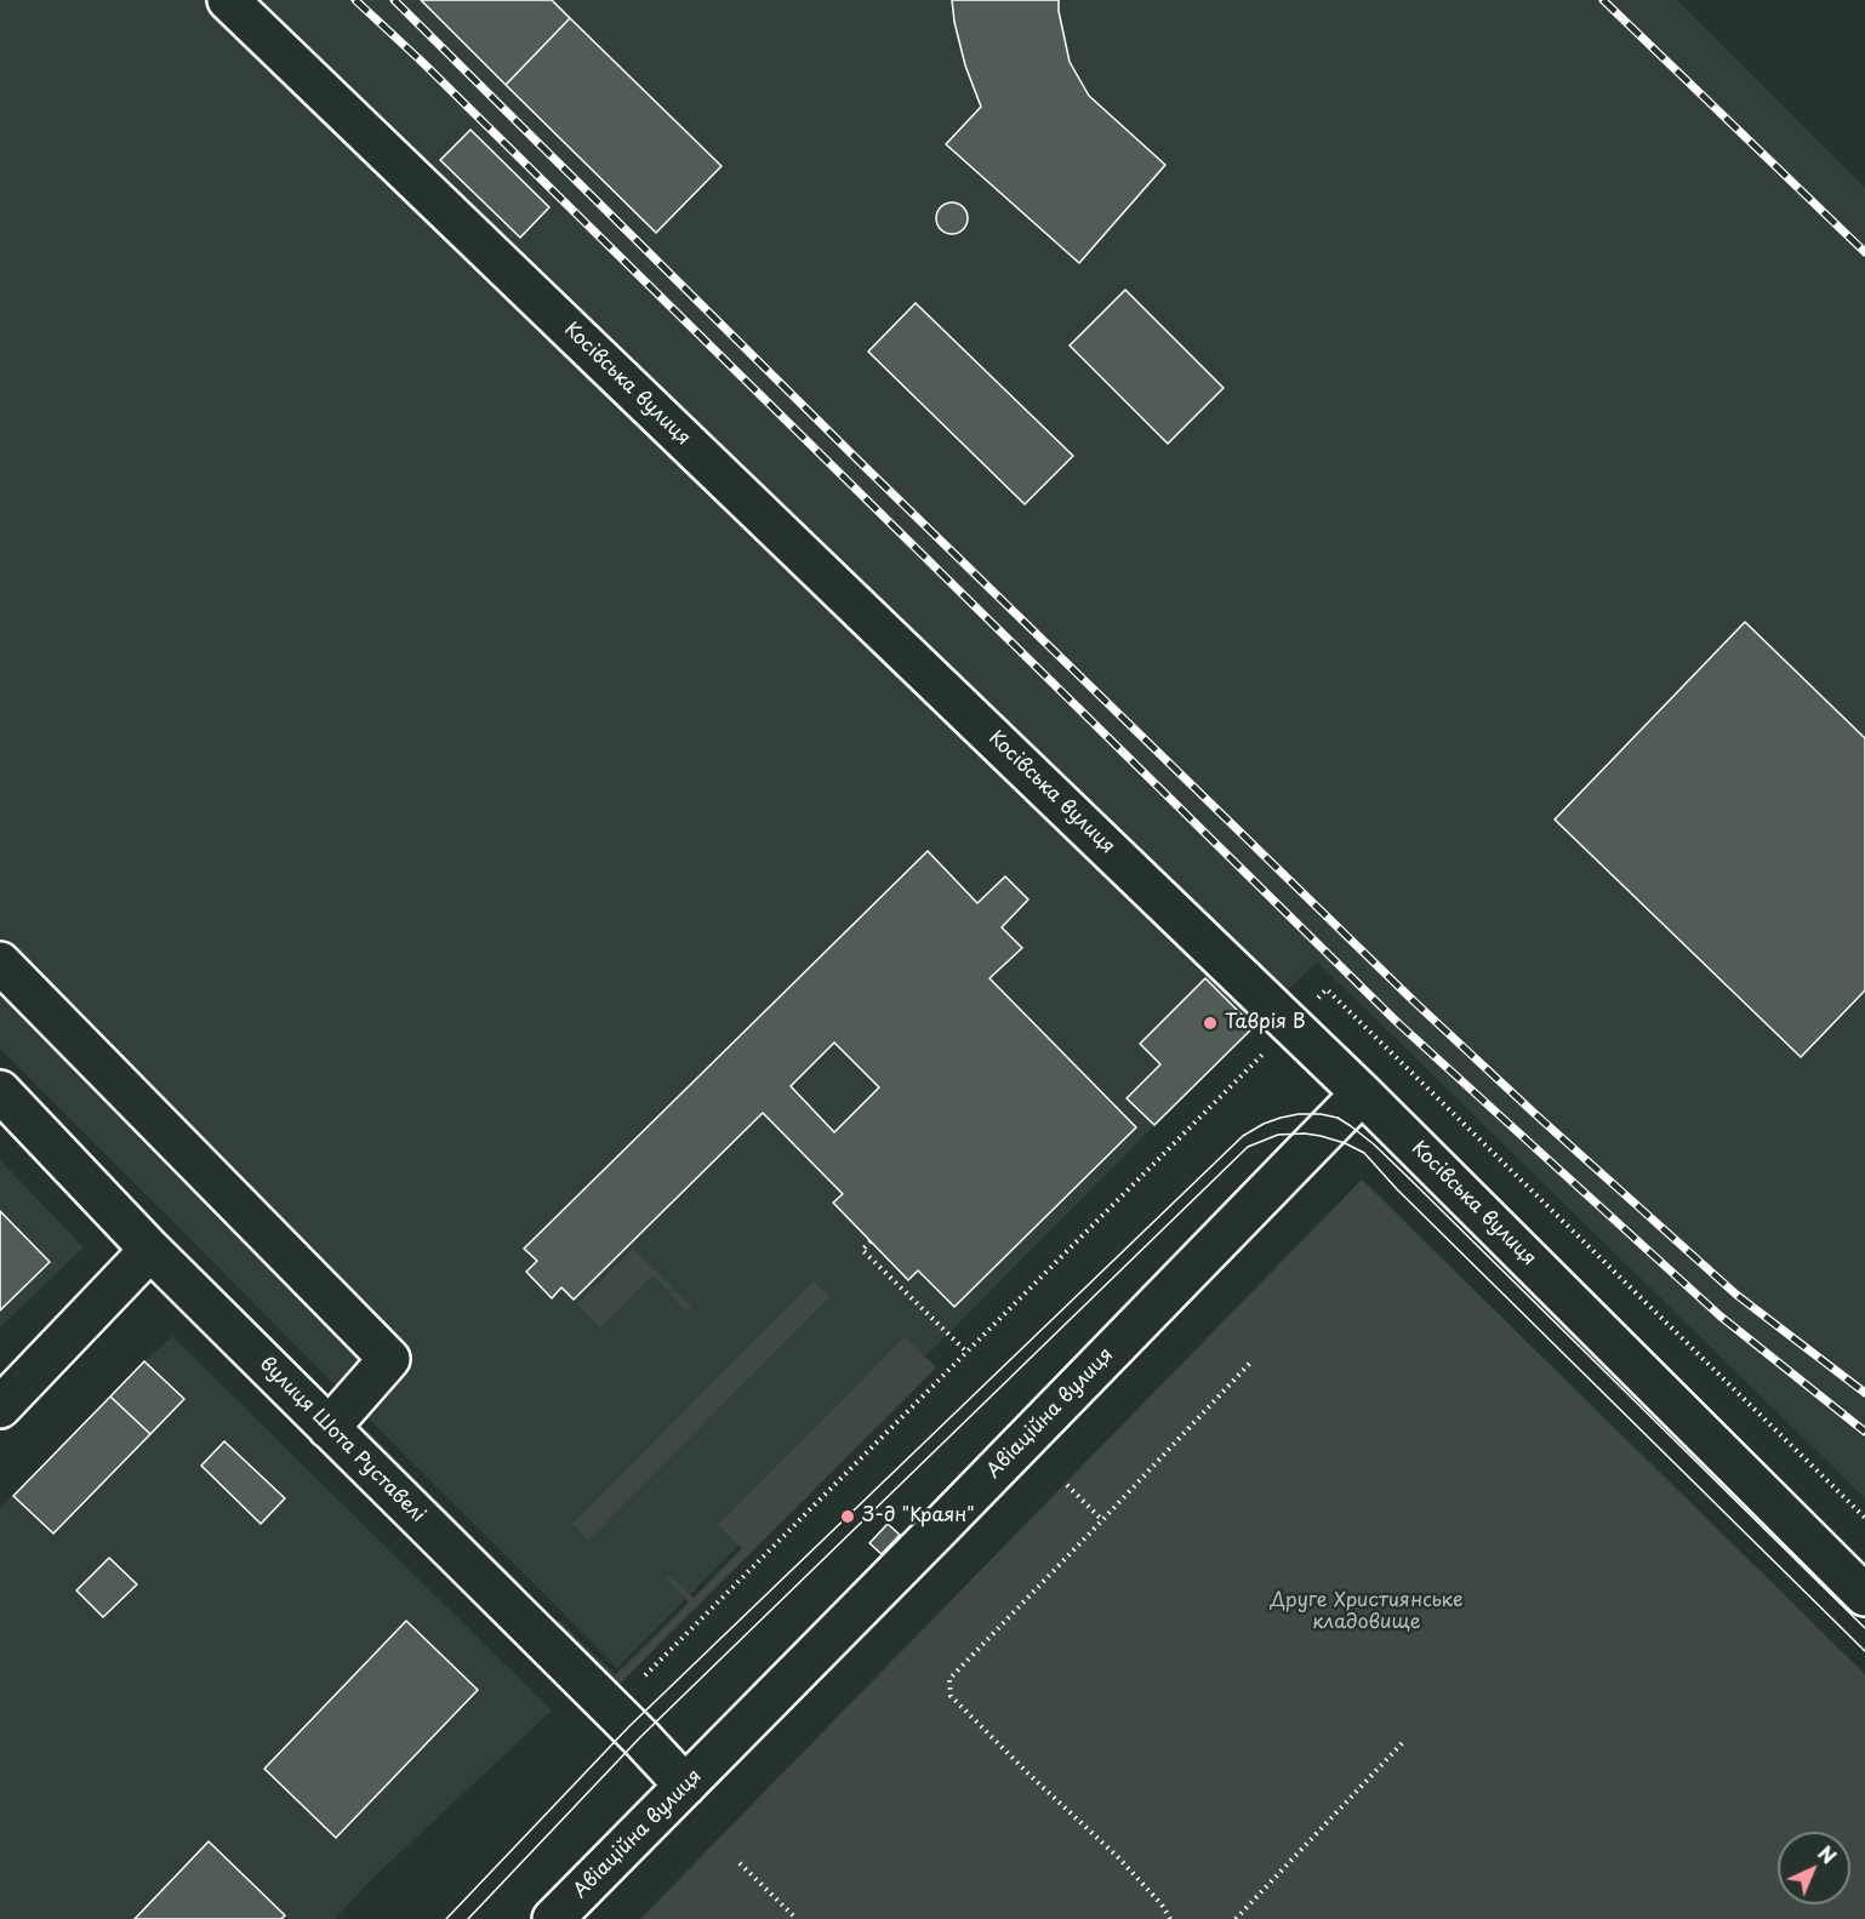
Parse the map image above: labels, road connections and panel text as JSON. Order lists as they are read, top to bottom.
{
  "streets": {
    "street": ["Косівська вулиця", "Авіаційна вулиця", "вулиця Шота Руставелі"]
  },
  "crossings": [
    ["Косівська вулиця", "Авіаційна вулиця"],
    ["Авіаційна вулиця", "вулиця Шота Руставелі"]
  ],
  "parks": ["Друге Християнське кладовище"],
  "places": ["Таврія В", "З-д \"Краян\""],
  "north": "top right"
}
